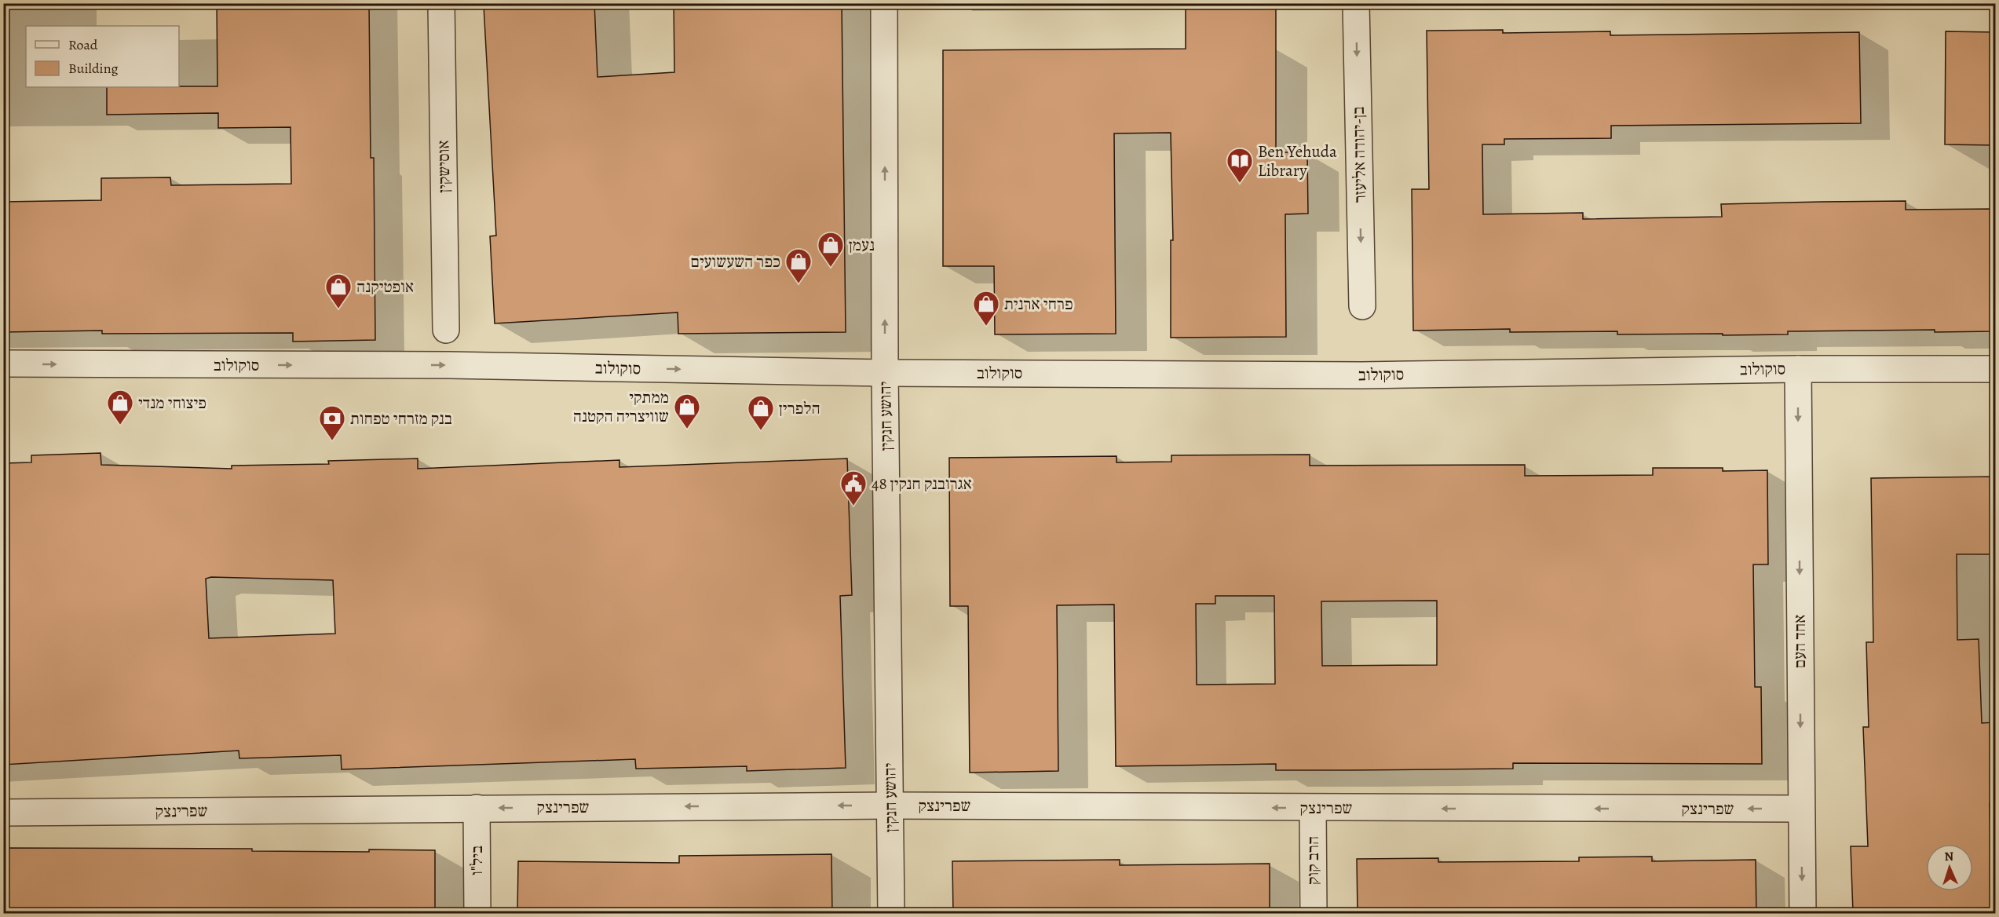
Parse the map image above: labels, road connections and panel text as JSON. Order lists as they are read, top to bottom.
{
  "streets": {
    "street": [
      "בן-יהודה אליעזר",
      "אוסישקין",
      "סוקולוב",
      "יהושע חנקין",
      "אחד העם",
      "שפרינצק",
      "ביל\"ו",
      "הרב קוק"
    ]
  },
  "crossings": [
    ["סוקולוב", "יהושע חנקין"],
    ["סוקולוב", "אחד העם"],
    ["יהושע חנקין", "שפרינצק"],
    ["אחד העם", "שפרינצק"],
    ["שפרינצק", "ביל\"ו"],
    ["שפרינצק", "הרב קוק"]
  ],
  "one_way": [
    "בן-יהודה אליעזר",
    "סוקולוב",
    "יהושע חנקין",
    "אחד העם",
    "שפרינצק"
  ],
  "places": {
    "library": ["Ben Yehuda Library"],
    "shop": [
      "נעמן",
      "כפר השעשועים",
      "אופטיקנה",
      "פרחי ארנית",
      "פיצוחי מנדי",
      "ממתקי שוויצריה הקטנה",
      "הלפרין"
    ],
    "bank": ["בנק מזרחי טפחות"],
    "public building": ["אגרובנק חנקין 48"]
  },
  "legend": ["Road", "Building"],
  "north": "top"
}
